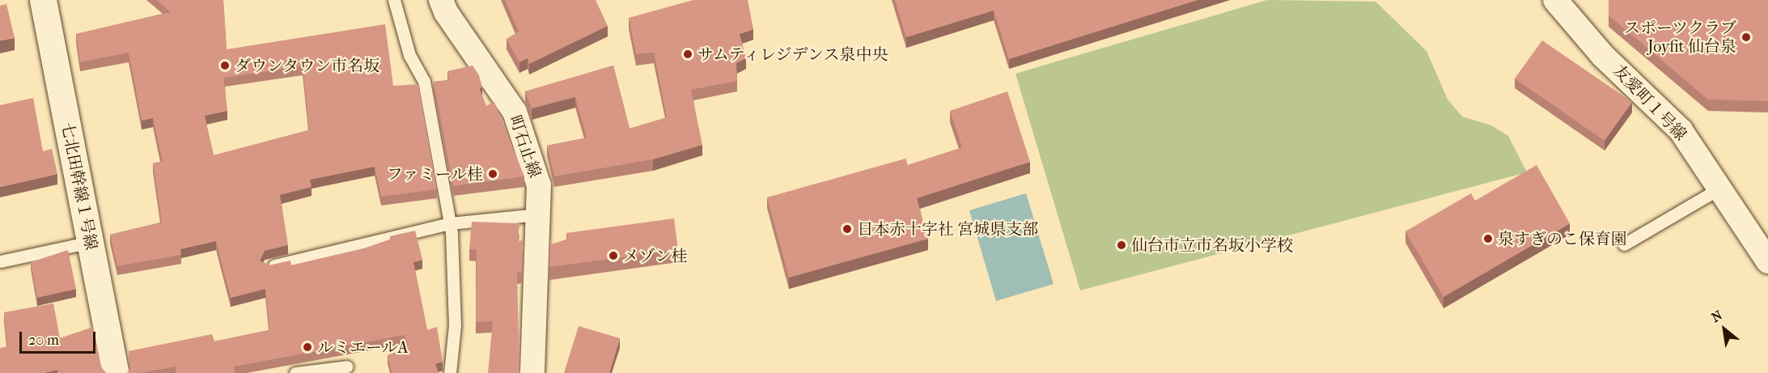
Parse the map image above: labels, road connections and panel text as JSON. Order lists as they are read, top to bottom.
{
  "streets": {
    "street": ["友愛町１号線", "町石止線", "七北田幹線１号線"]
  },
  "places": [
    "スポーツクラブ Joyfit 仙台泉",
    "サムティレジデンス泉中央",
    "ダウンタウン市名坂",
    "ファミール桂",
    "日本赤十字社 宮城県支部",
    "泉すぎのこ保育園",
    "仙台市立市名坂小学校",
    "メゾン桂",
    "ルミエールA"
  ],
  "scale_bar": "20 m",
  "north": "top left"
}
